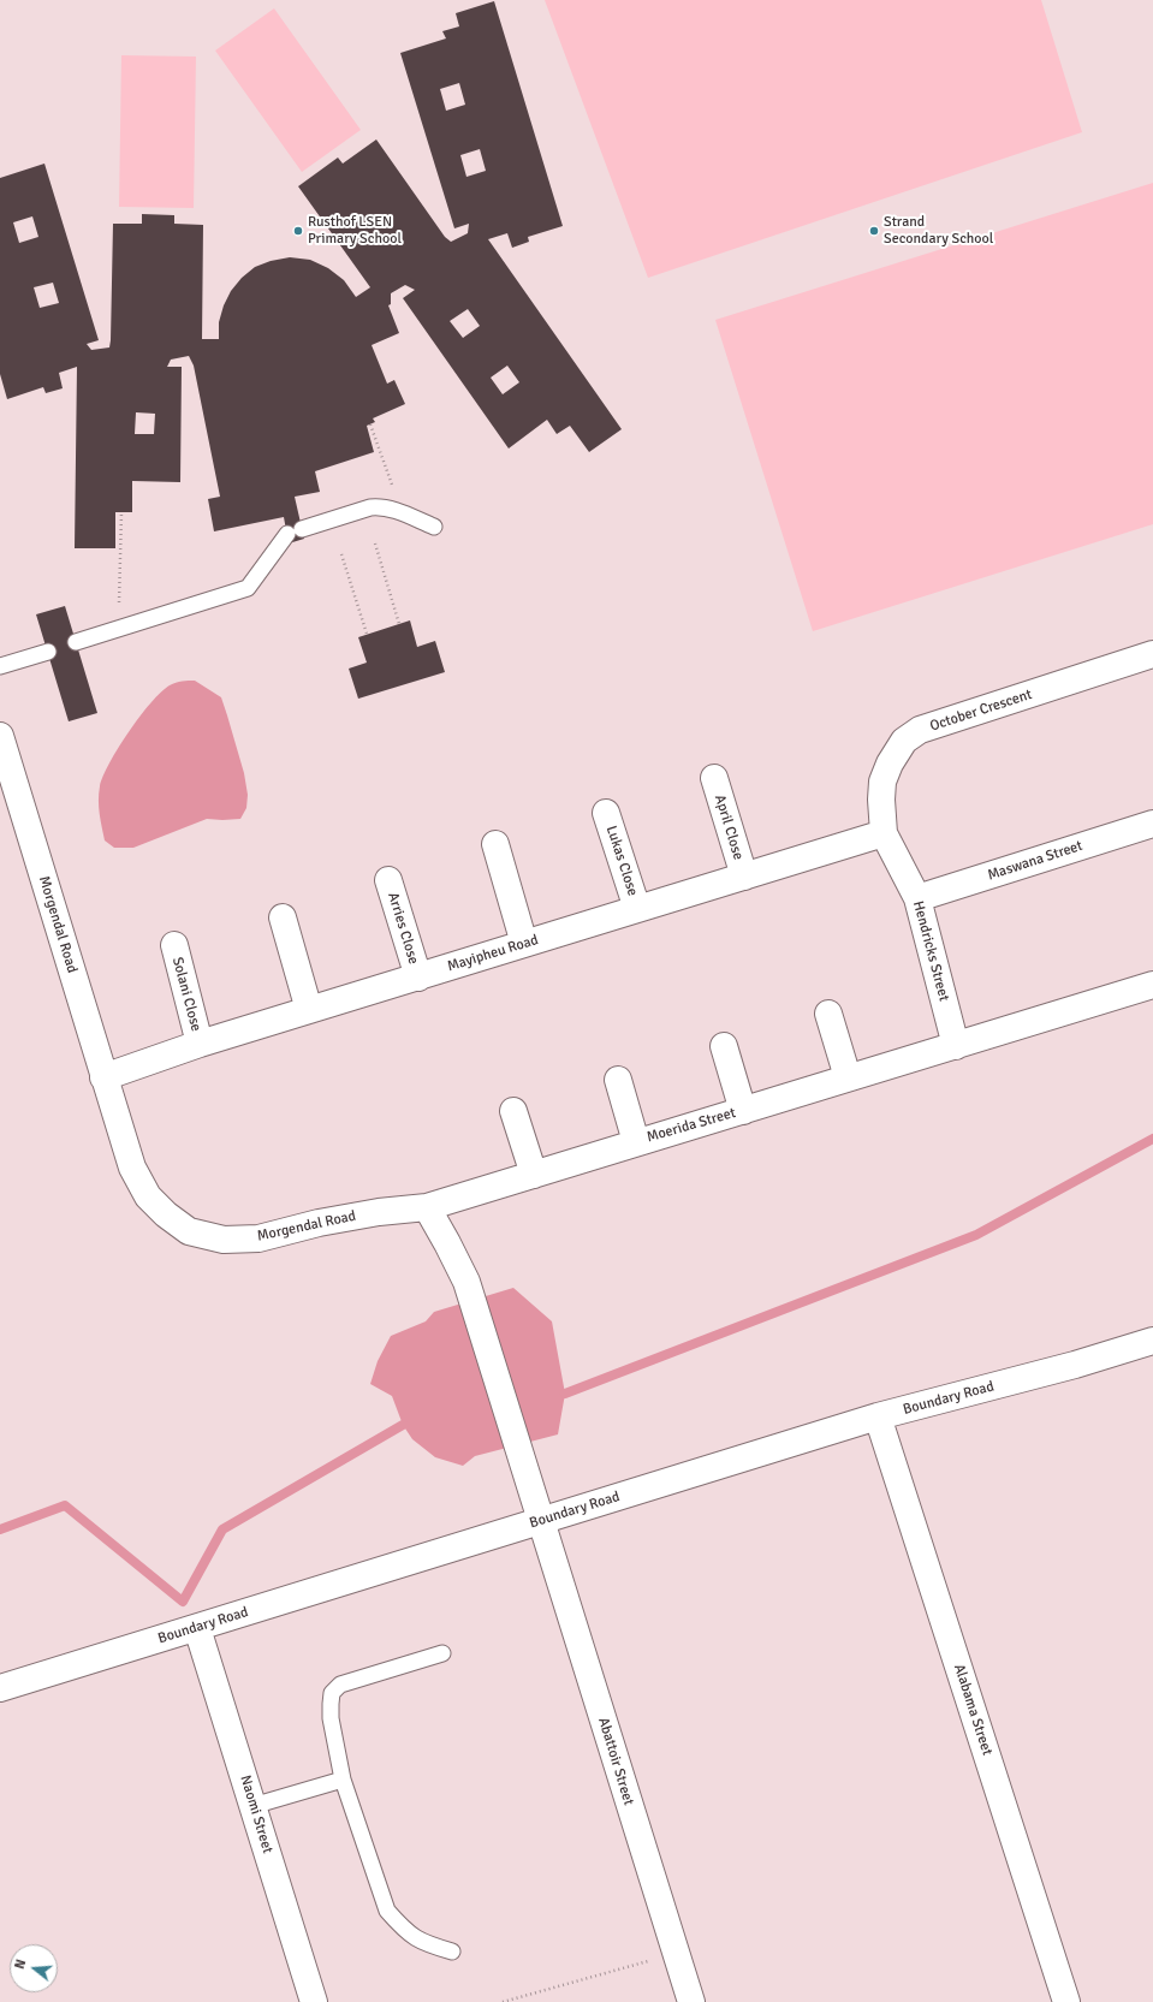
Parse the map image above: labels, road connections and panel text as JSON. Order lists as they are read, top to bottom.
{
  "streets": {
    "street": [
      "October Crescent",
      "April Close",
      "Lukas Close",
      "Maswana Street",
      "Morgendal Road",
      "Arries Close",
      "Hendricks Street",
      "Mayipheu Road",
      "Solani Close",
      "Moerida Street",
      "Boundary Road",
      "Alabama Street",
      "Abattoir Street",
      "Naomi Street"
    ]
  },
  "crossings": [
    ["October Crescent", "Hendricks Street"],
    ["October Crescent", "Mayipheu Road"],
    ["April Close", "Mayipheu Road"],
    ["Lukas Close", "Mayipheu Road"],
    ["Maswana Street", "Hendricks Street"],
    ["Morgendal Road", "Mayipheu Road"],
    ["Morgendal Road", "Moerida Street"],
    ["Arries Close", "Mayipheu Road"],
    ["Hendricks Street", "Mayipheu Road"],
    ["Hendricks Street", "Moerida Street"],
    ["Mayipheu Road", "Solani Close"],
    ["Boundary Road", "Alabama Street"],
    ["Boundary Road", "Abattoir Street"],
    ["Boundary Road", "Naomi Street"]
  ],
  "places": ["Rusthof LSEN Primary School", "Strand Secondary School"],
  "north": "left"
}
